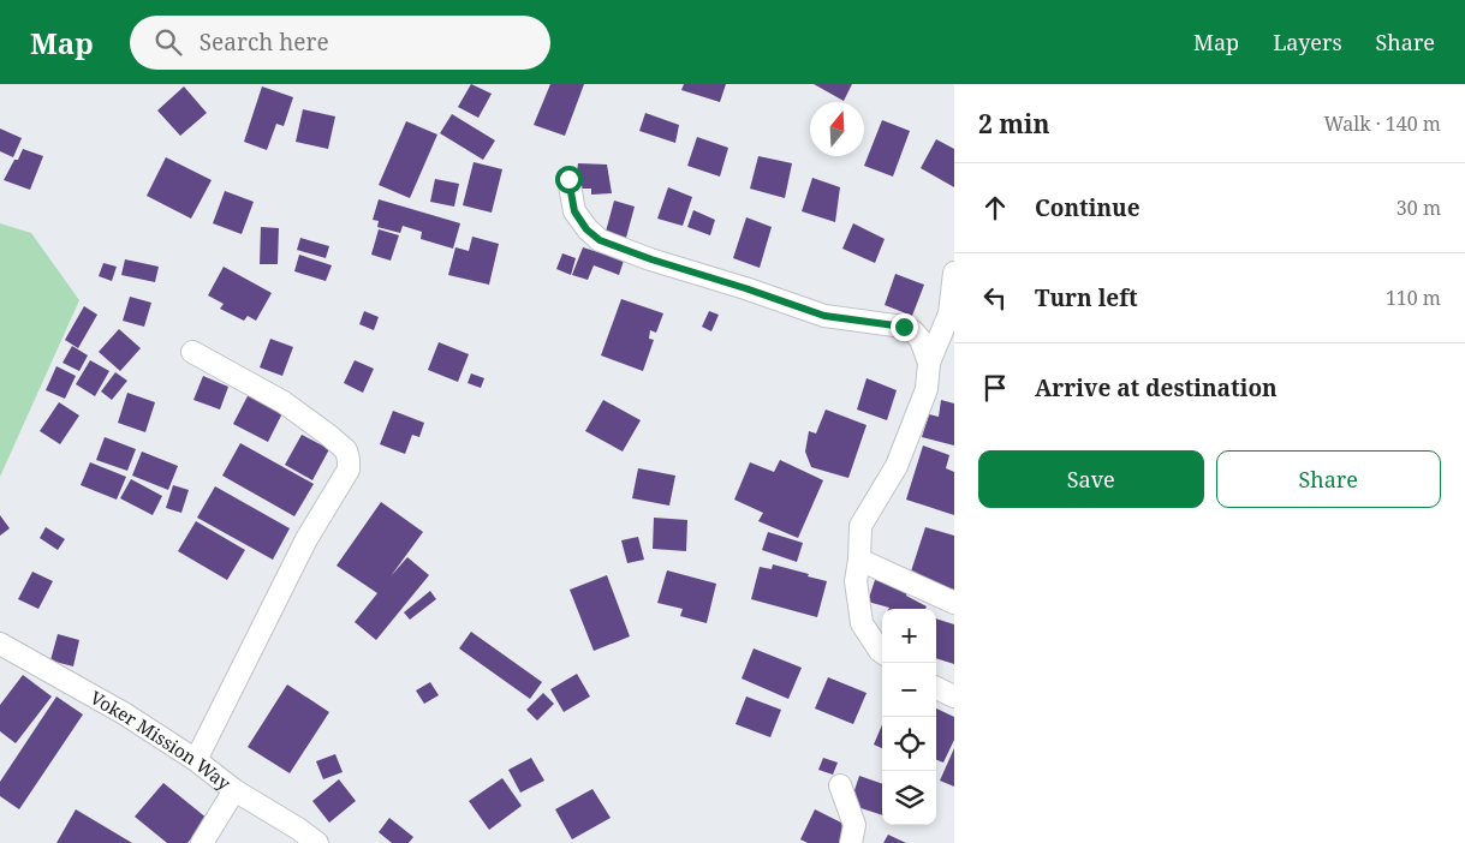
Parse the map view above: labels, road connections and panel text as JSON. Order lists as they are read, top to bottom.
{
  "streets": {
    "street": ["Voker Mission Way"]
  },
  "north": "top",
  "page": {
    "header": "Map",
    "search": "Search here",
    "nav": ["Map", "Layers", "Share"],
    "heading": ["2 min", "Walk · 140 m"],
    "list": [
      ["Continue", "30 m"],
      ["Turn left", "110 m"],
      "Arrive at destination"
    ],
    "buttons": ["Save", "Share"],
    "map_buttons": ["+", "−"]
  }
}
